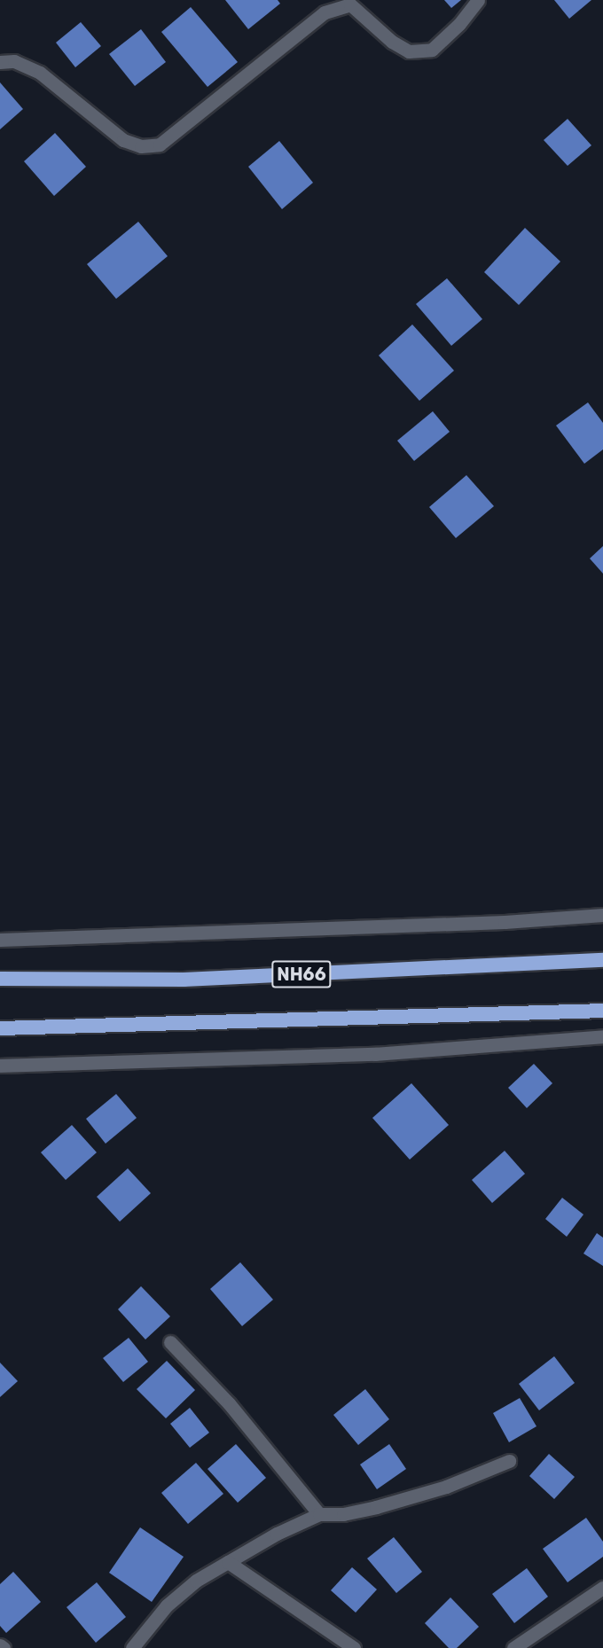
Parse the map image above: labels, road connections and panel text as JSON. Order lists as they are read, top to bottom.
{
  "streets": {
    "highway": ["NH66"]
  }
}
